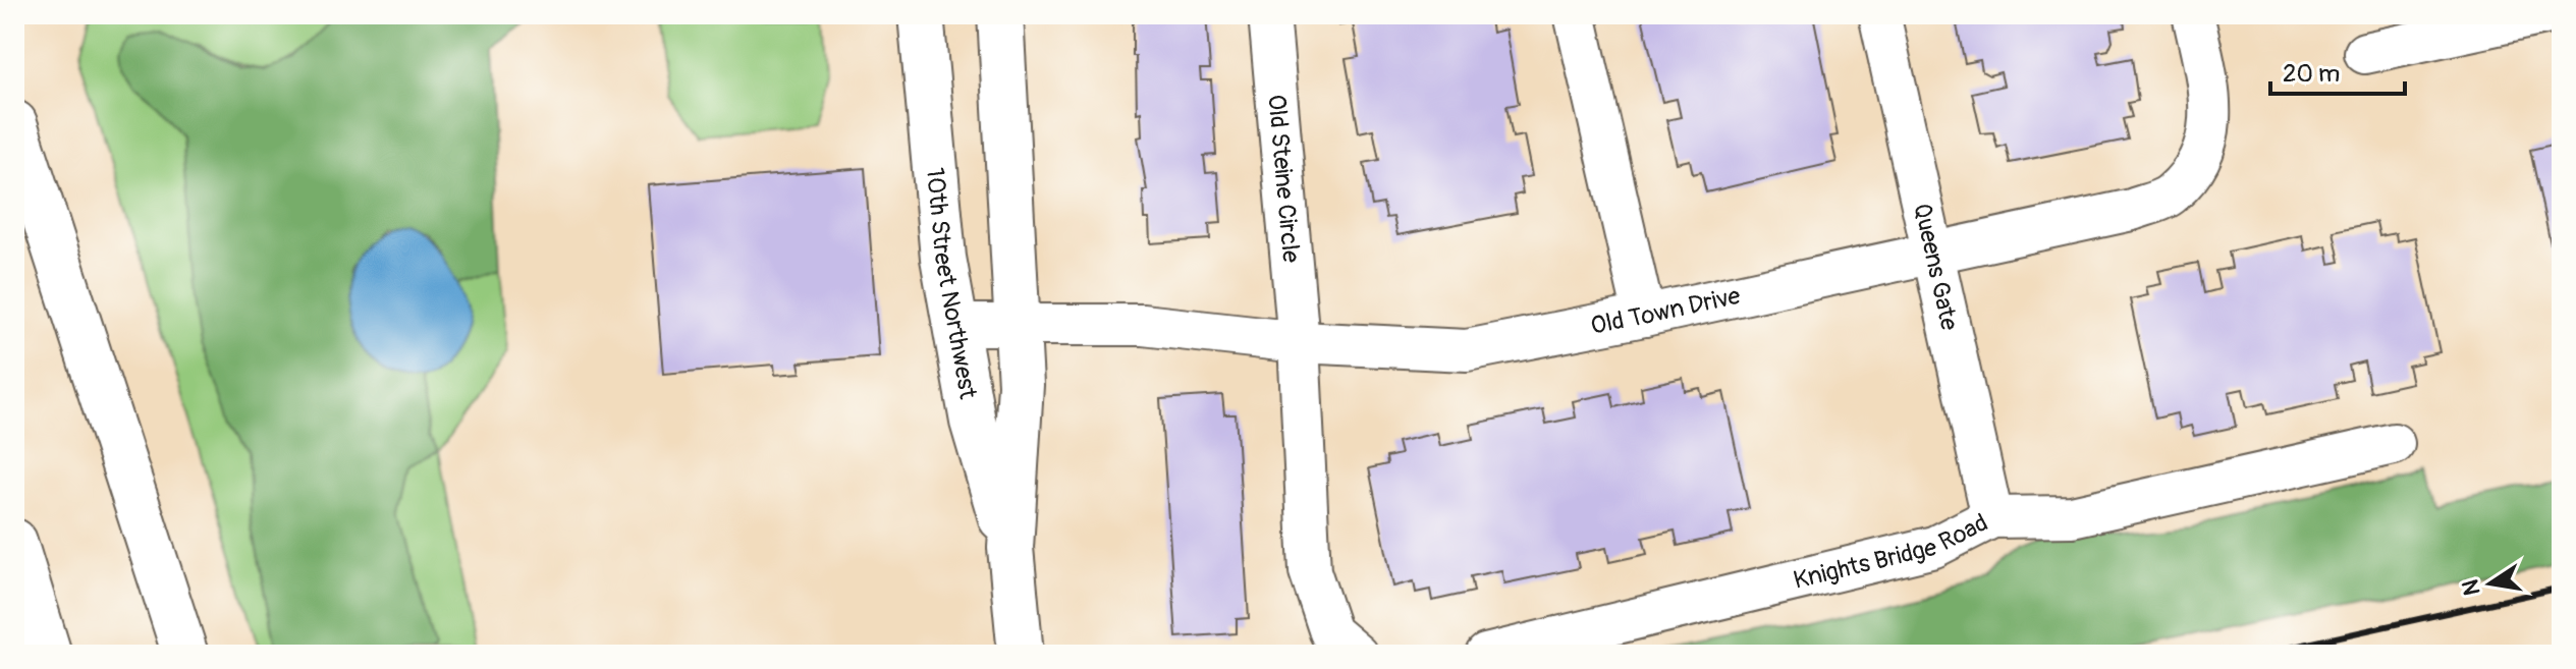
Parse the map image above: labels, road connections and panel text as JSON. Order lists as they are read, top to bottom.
{
  "streets": {
    "main road": ["10th Street Northwest"],
    "street": [
      "Old Steine Circle",
      "Queens Gate",
      "Old Town Drive",
      "Knights Bridge Road"
    ]
  },
  "crossings": [
    ["Old Steine Circle", "Old Town Drive"],
    ["Queens Gate", "Old Town Drive"],
    ["Queens Gate", "Knights Bridge Road"],
    ["10th Street Northwest", "Old Town Drive"]
  ],
  "scale_bar": "20 m",
  "north": "left"
}
